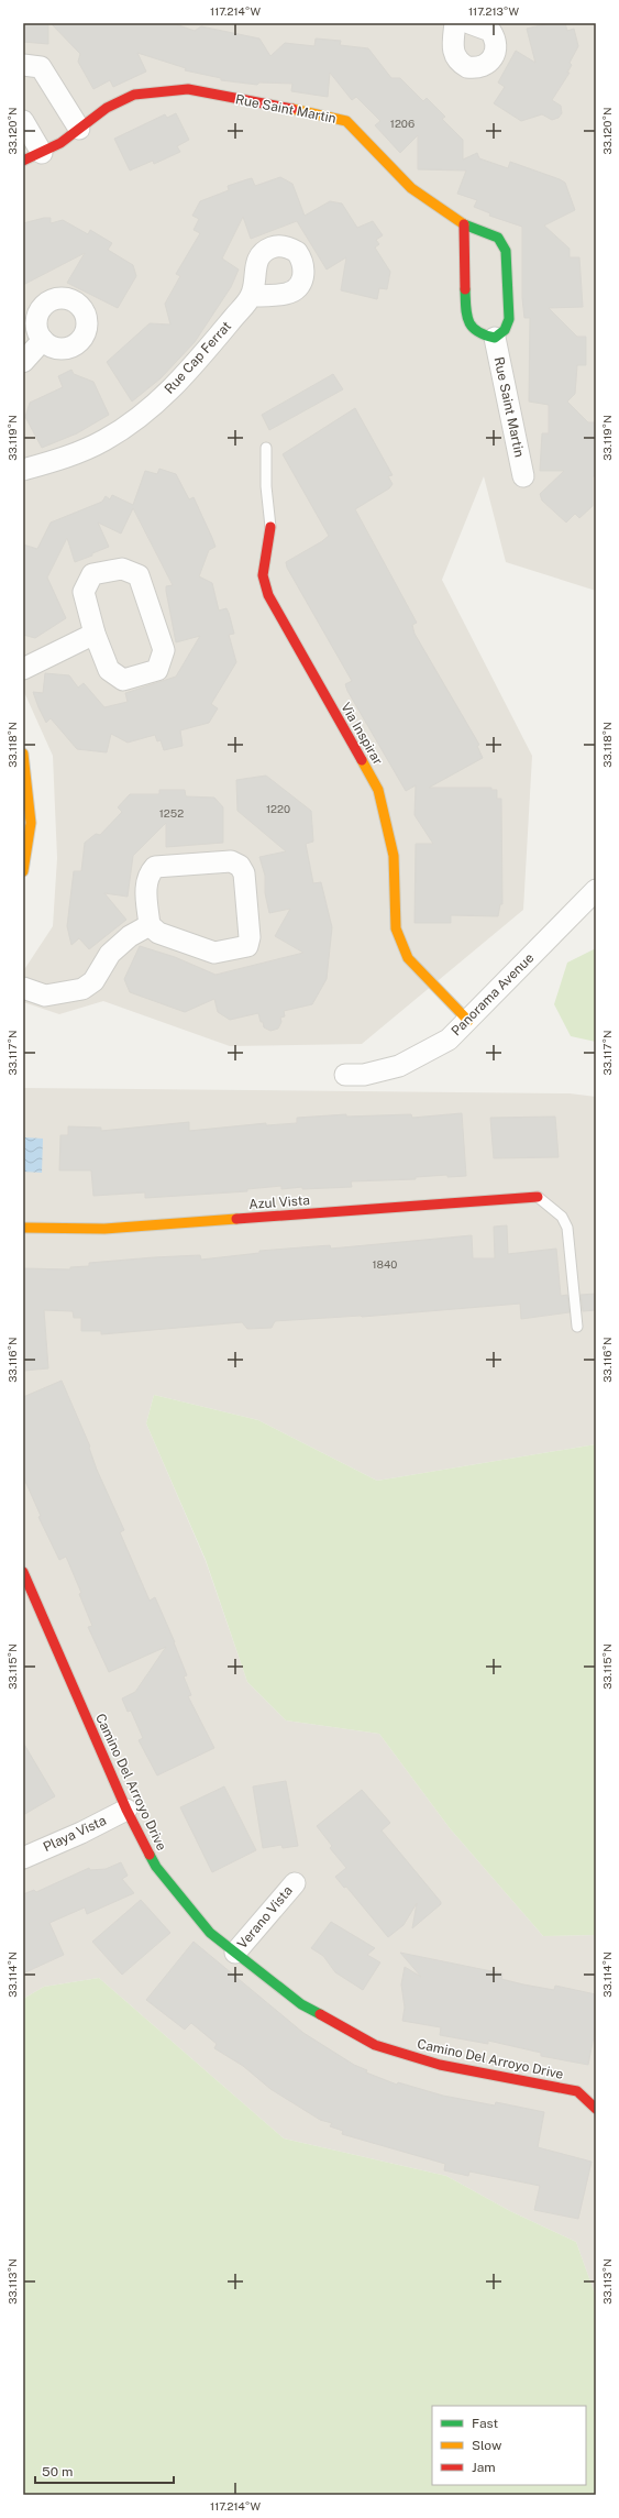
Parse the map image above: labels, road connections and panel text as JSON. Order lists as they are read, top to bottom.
{
  "streets": {
    "street": [
      "Rue Saint Martin",
      "Rue Cap Ferrat",
      "Via Inspirar",
      "Panorama Avenue",
      "Azul Vista",
      "Camino Del Arroyo Drive",
      "Playa Vista",
      "Verano Vista"
    ]
  },
  "crossings": [
    ["Via Inspirar", "Panorama Avenue"],
    ["Camino Del Arroyo Drive", "Playa Vista"],
    ["Camino Del Arroyo Drive", "Verano Vista"]
  ],
  "house_numbers": [
    "1206",
    "1220",
    "1252",
    "1840"
  ],
  "legend": ["Fast", "Slow", "Jam"],
  "scale_bar": "50 m",
  "coordinates": [
    "117.214°W",
    "117.213°W",
    "33.120°N",
    "33.119°N",
    "33.118°N",
    "33.117°N",
    "33.116°N",
    "33.115°N",
    "33.114°N",
    "33.113°N"
  ]
}
